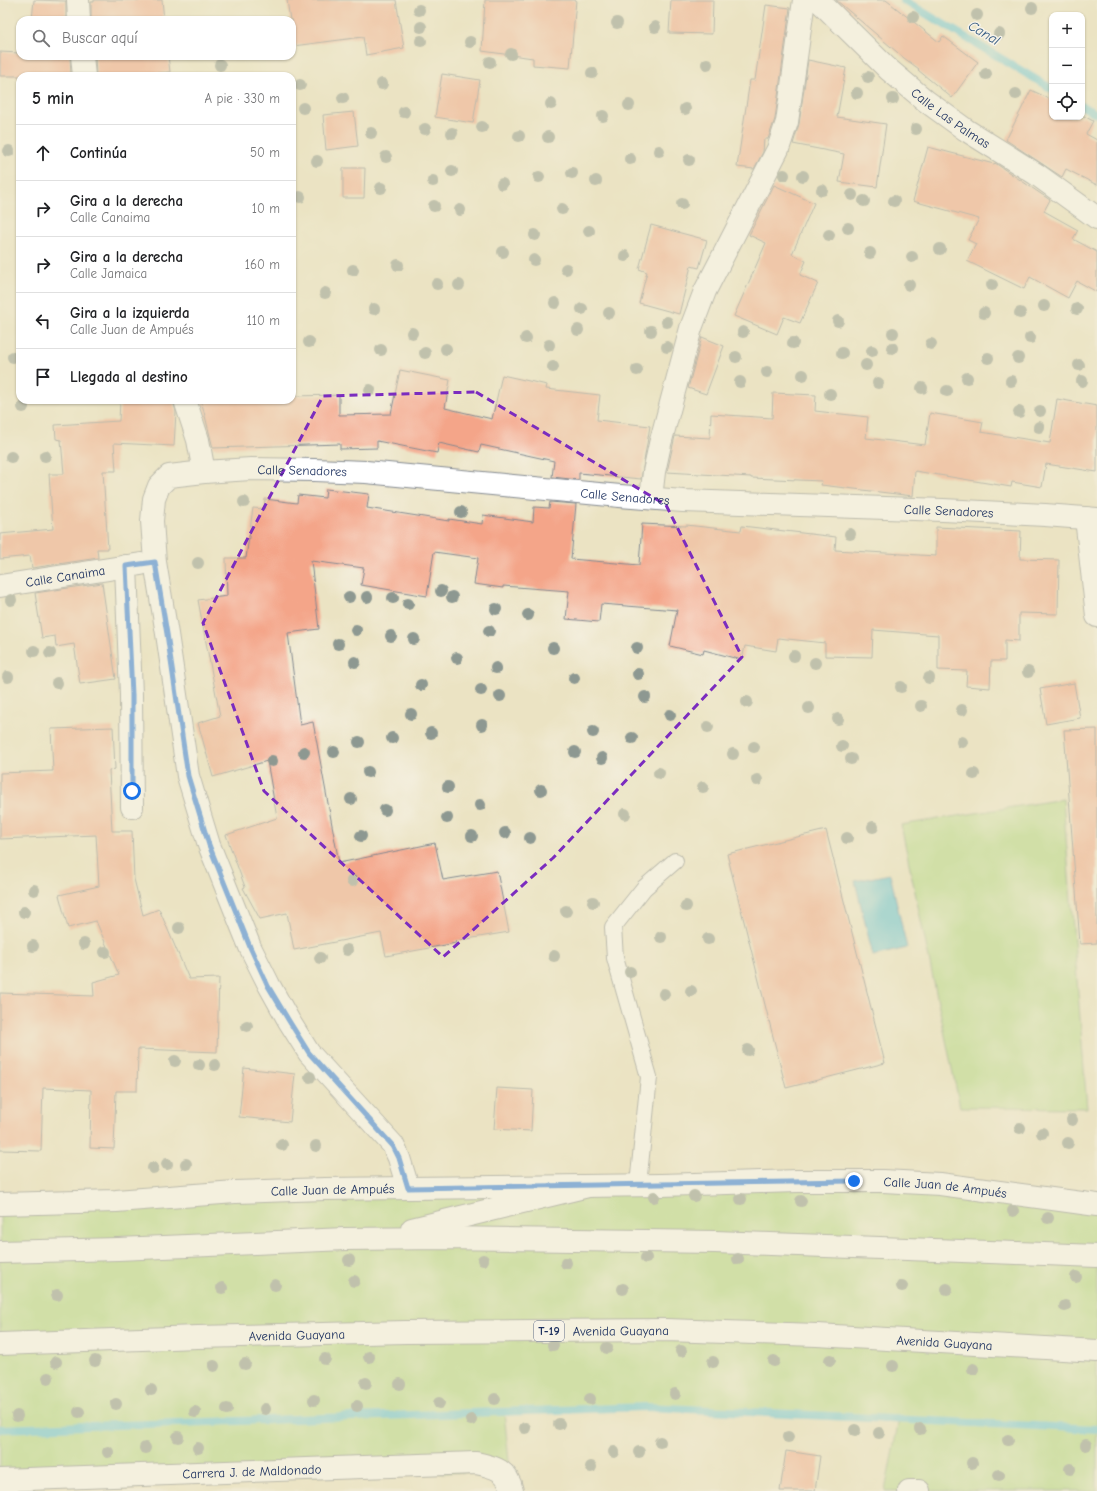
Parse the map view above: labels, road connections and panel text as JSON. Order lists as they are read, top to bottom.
{
  "streets": {
    "main road": [
      "Calle Las Palmas",
      "Calle Senadores",
      "Calle Canaima",
      "Calle Juan de Ampués",
      "Avenida Guayana",
      "T-19",
      "Carrera J. de Maldonado"
    ]
  },
  "crossings": [
    ["Calle Senadores", "Calle Canaima"]
  ],
  "water": ["Canal"],
  "page": {
    "map_buttons": ["+", "−"],
    "search": "Buscar aquí",
    "heading": ["5 min", "A pie · 330 m"],
    "list": [
      ["Continúa", "50 m"],
      ["Gira a la derecha", "Calle Canaima", "10 m"],
      ["Gira a la derecha", "Calle Jamaica", "160 m"],
      ["Gira a la izquierda", "Calle Juan de Ampués", "110 m"],
      "Llegada al destino"
    ]
  }
}
